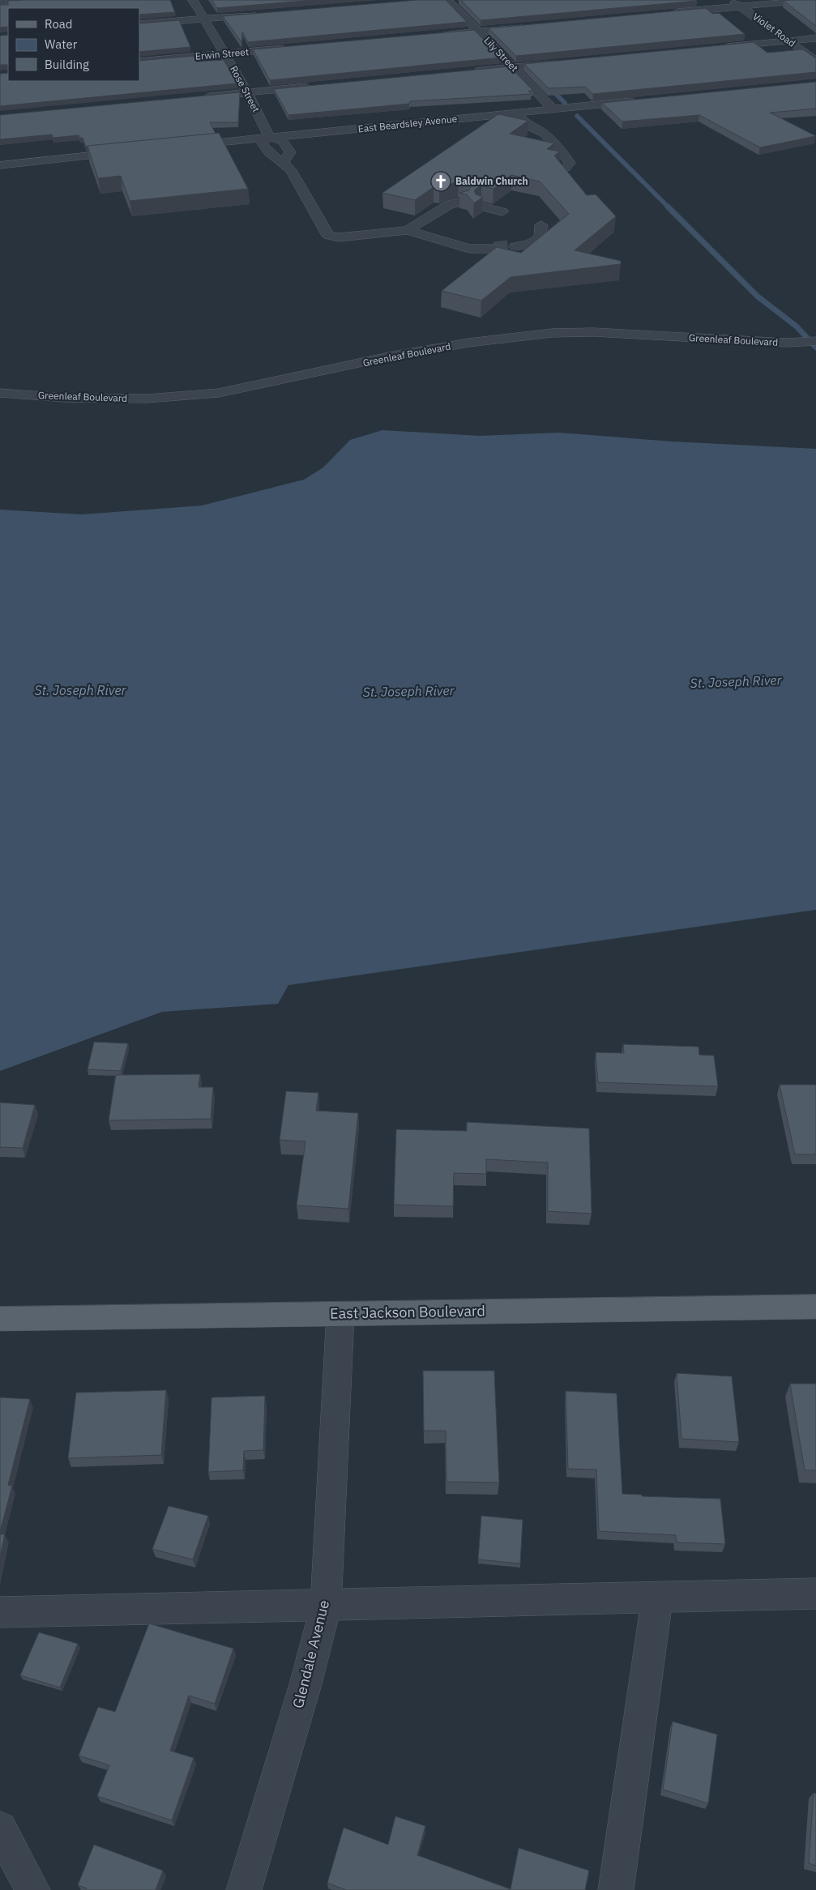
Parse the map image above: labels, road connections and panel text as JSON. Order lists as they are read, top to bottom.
{
  "streets": {
    "main road": ["East Jackson Boulevard"],
    "street": [
      "Violet Road",
      "Erwin Street",
      "Lily Street",
      "Rose Street",
      "East Beardsley Avenue",
      "Greenleaf Boulevard",
      "Glendale Avenue"
    ]
  },
  "crossings": [
    ["Erwin Street", "Rose Street"],
    ["Lily Street", "East Beardsley Avenue"],
    ["Rose Street", "East Beardsley Avenue"],
    ["East Jackson Boulevard", "Glendale Avenue"]
  ],
  "water": ["St. Joseph River"],
  "places": {
    "church": ["Baldwin Church"]
  },
  "legend": ["Road", "Water", "Building"]
}
